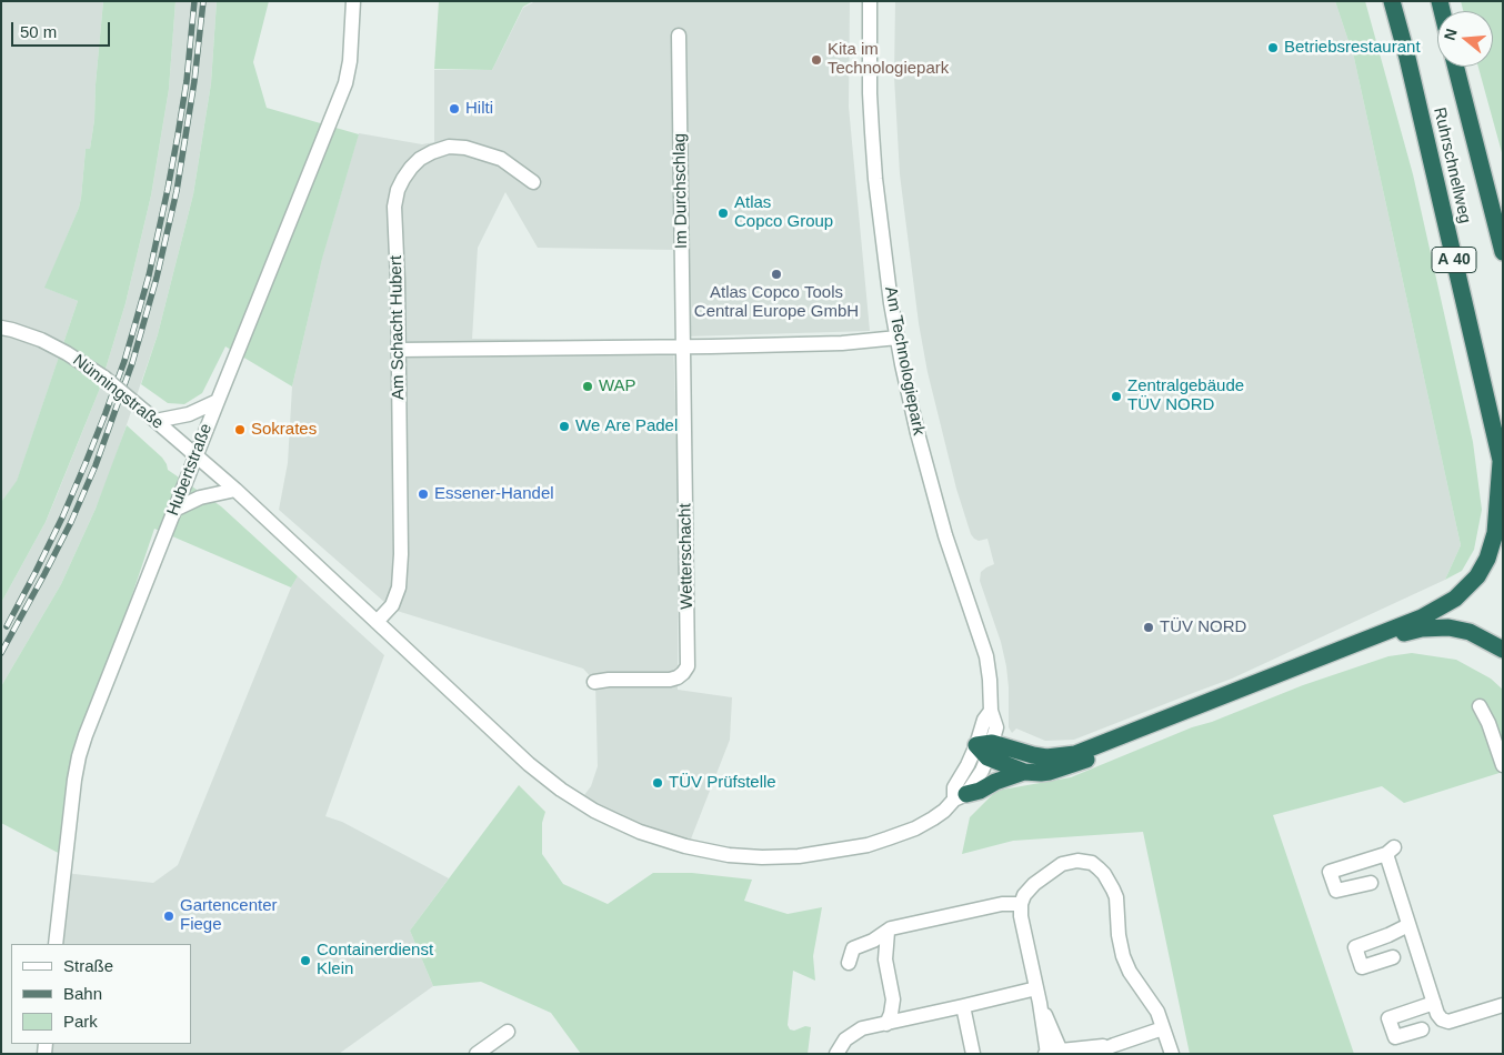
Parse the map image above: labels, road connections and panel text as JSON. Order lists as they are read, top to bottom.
{
  "streets": {
    "highway": ["Ruhrschnellweg", "A 40"],
    "street": [
      "Im Durchschlag",
      "Am Schacht Hubert",
      "Am Technologiepark",
      "Nünningstraße",
      "Hubertstraße",
      "Wetterschacht"
    ]
  },
  "crossings": [
    ["Ruhrschnellweg", "Am Technologiepark"],
    ["Im Durchschlag", "Wetterschacht"],
    ["Am Schacht Hubert", "Am Technologiepark"],
    ["Nünningstraße", "Hubertstraße"]
  ],
  "places": [
    "Betriebsrestaurant",
    "Kita im Technologiepark",
    "Hilti",
    "Atlas Copco Group",
    "Atlas Copco Tools Central Europe GmbH",
    "WAP",
    "Zentralgebäude TÜV NORD",
    "We Are Padel",
    "Sokrates",
    "Essener-Handel",
    "TÜV NORD",
    "TÜV Prüfstelle",
    "Gartencenter Fiege",
    "Containerdienst Klein"
  ],
  "legend": ["Straße", "Bahn", "Park"],
  "scale_bar": "50 m",
  "north": "left"
}
